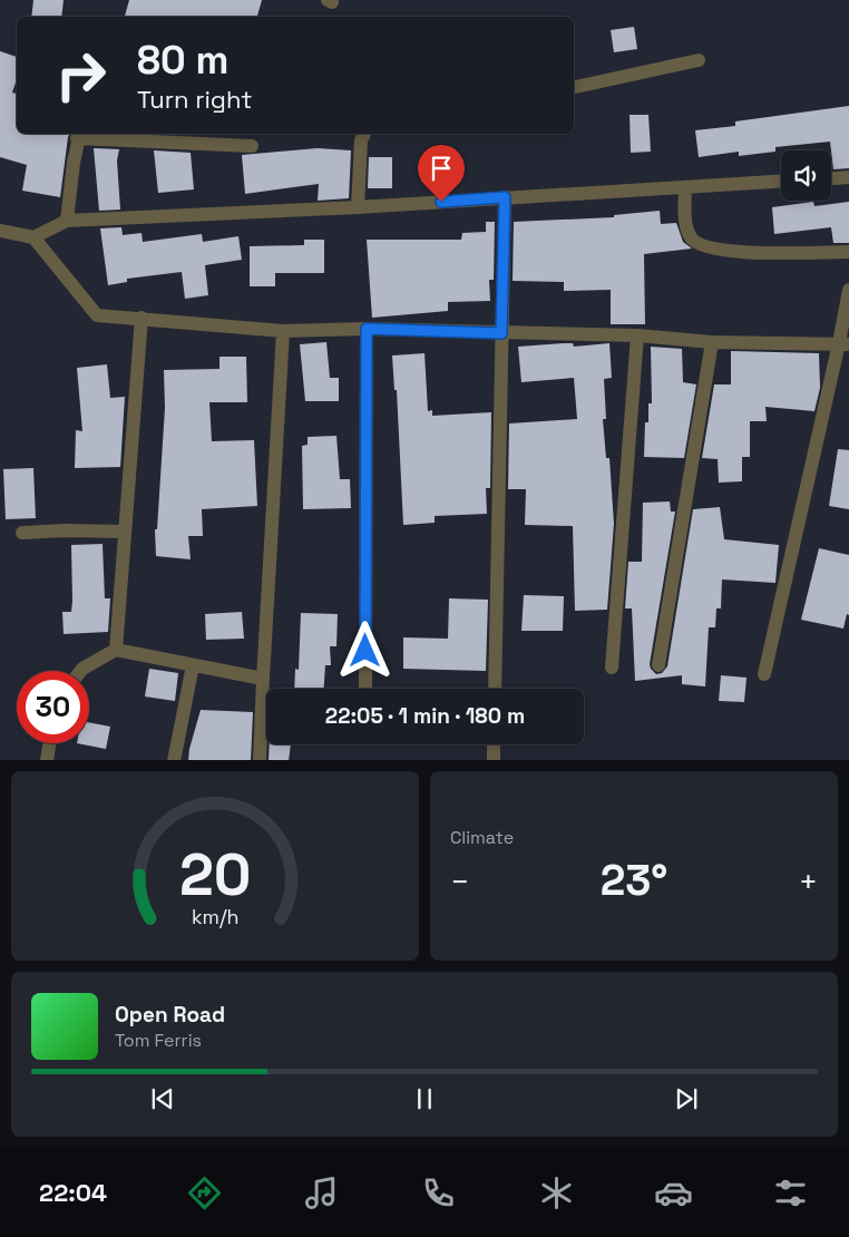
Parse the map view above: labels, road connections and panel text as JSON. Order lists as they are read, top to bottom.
{
  "page": {
    "turn": ["80 m", "Turn right"],
    "limit": "30",
    "trip": "22:05 · 1 min · 180 m",
    "tile": "Climate",
    "heat": ["−", "23°", "+"],
    "song": ["Open Road", "Tom Ferris"],
    "tabs": "22:04",
    "gauge": ["20", "km/h"]
  }
}
